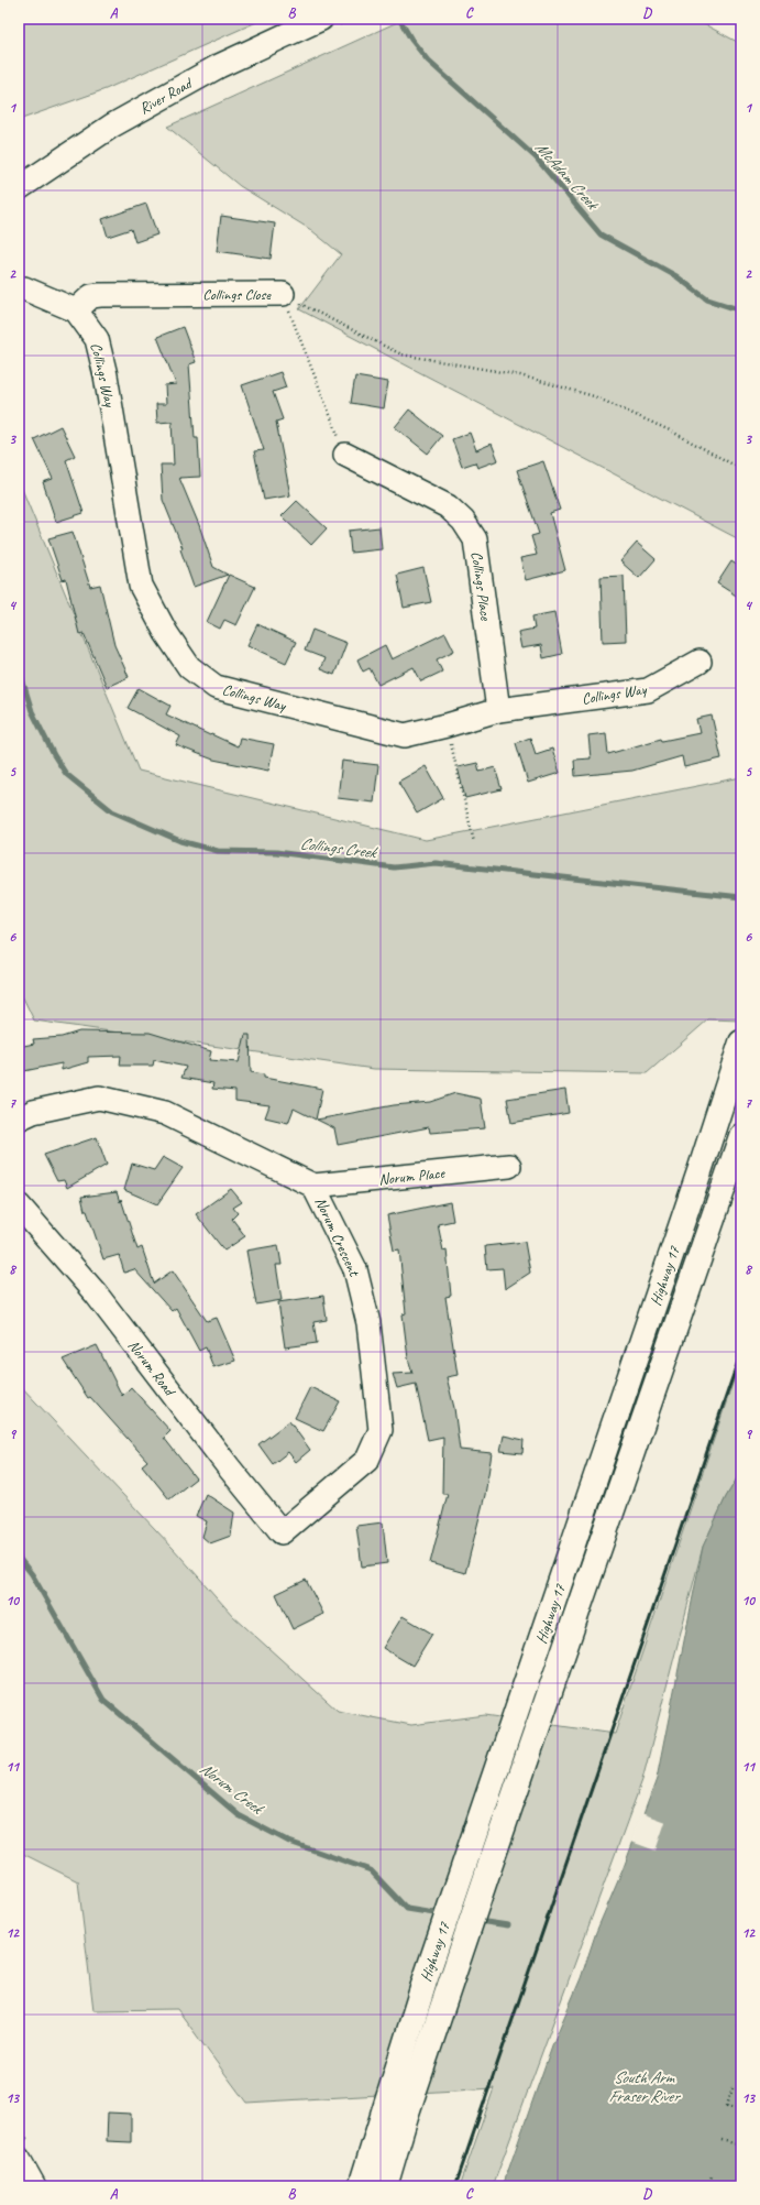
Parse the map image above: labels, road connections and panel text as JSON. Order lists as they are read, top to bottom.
{
  "streets": {
    "highway": ["Highway 17"],
    "street": [
      "River Road",
      "Collings Close",
      "Collings Way",
      "Collings Place",
      "Norum Place",
      "Norum Crescent",
      "Norum Road"
    ]
  },
  "crossings": [
    ["Collings Close", "Collings Way"],
    ["Collings Close", "Collings Place"],
    ["Collings Way", "Collings Place"],
    ["Norum Place", "Norum Crescent"],
    ["Norum Crescent", "Norum Road"]
  ],
  "water": [
    "McAdam Creek",
    "Collings Creek",
    "Norum Creek",
    "South Arm Fraser River"
  ],
  "grid": {
    "columns": [
      "A",
      "B",
      "C",
      "D"
    ],
    "rows": [
      "1",
      "2",
      "3",
      "4",
      "5",
      "6",
      "7",
      "8",
      "9",
      "10",
      "11",
      "12",
      "13"
    ]
  }
}
